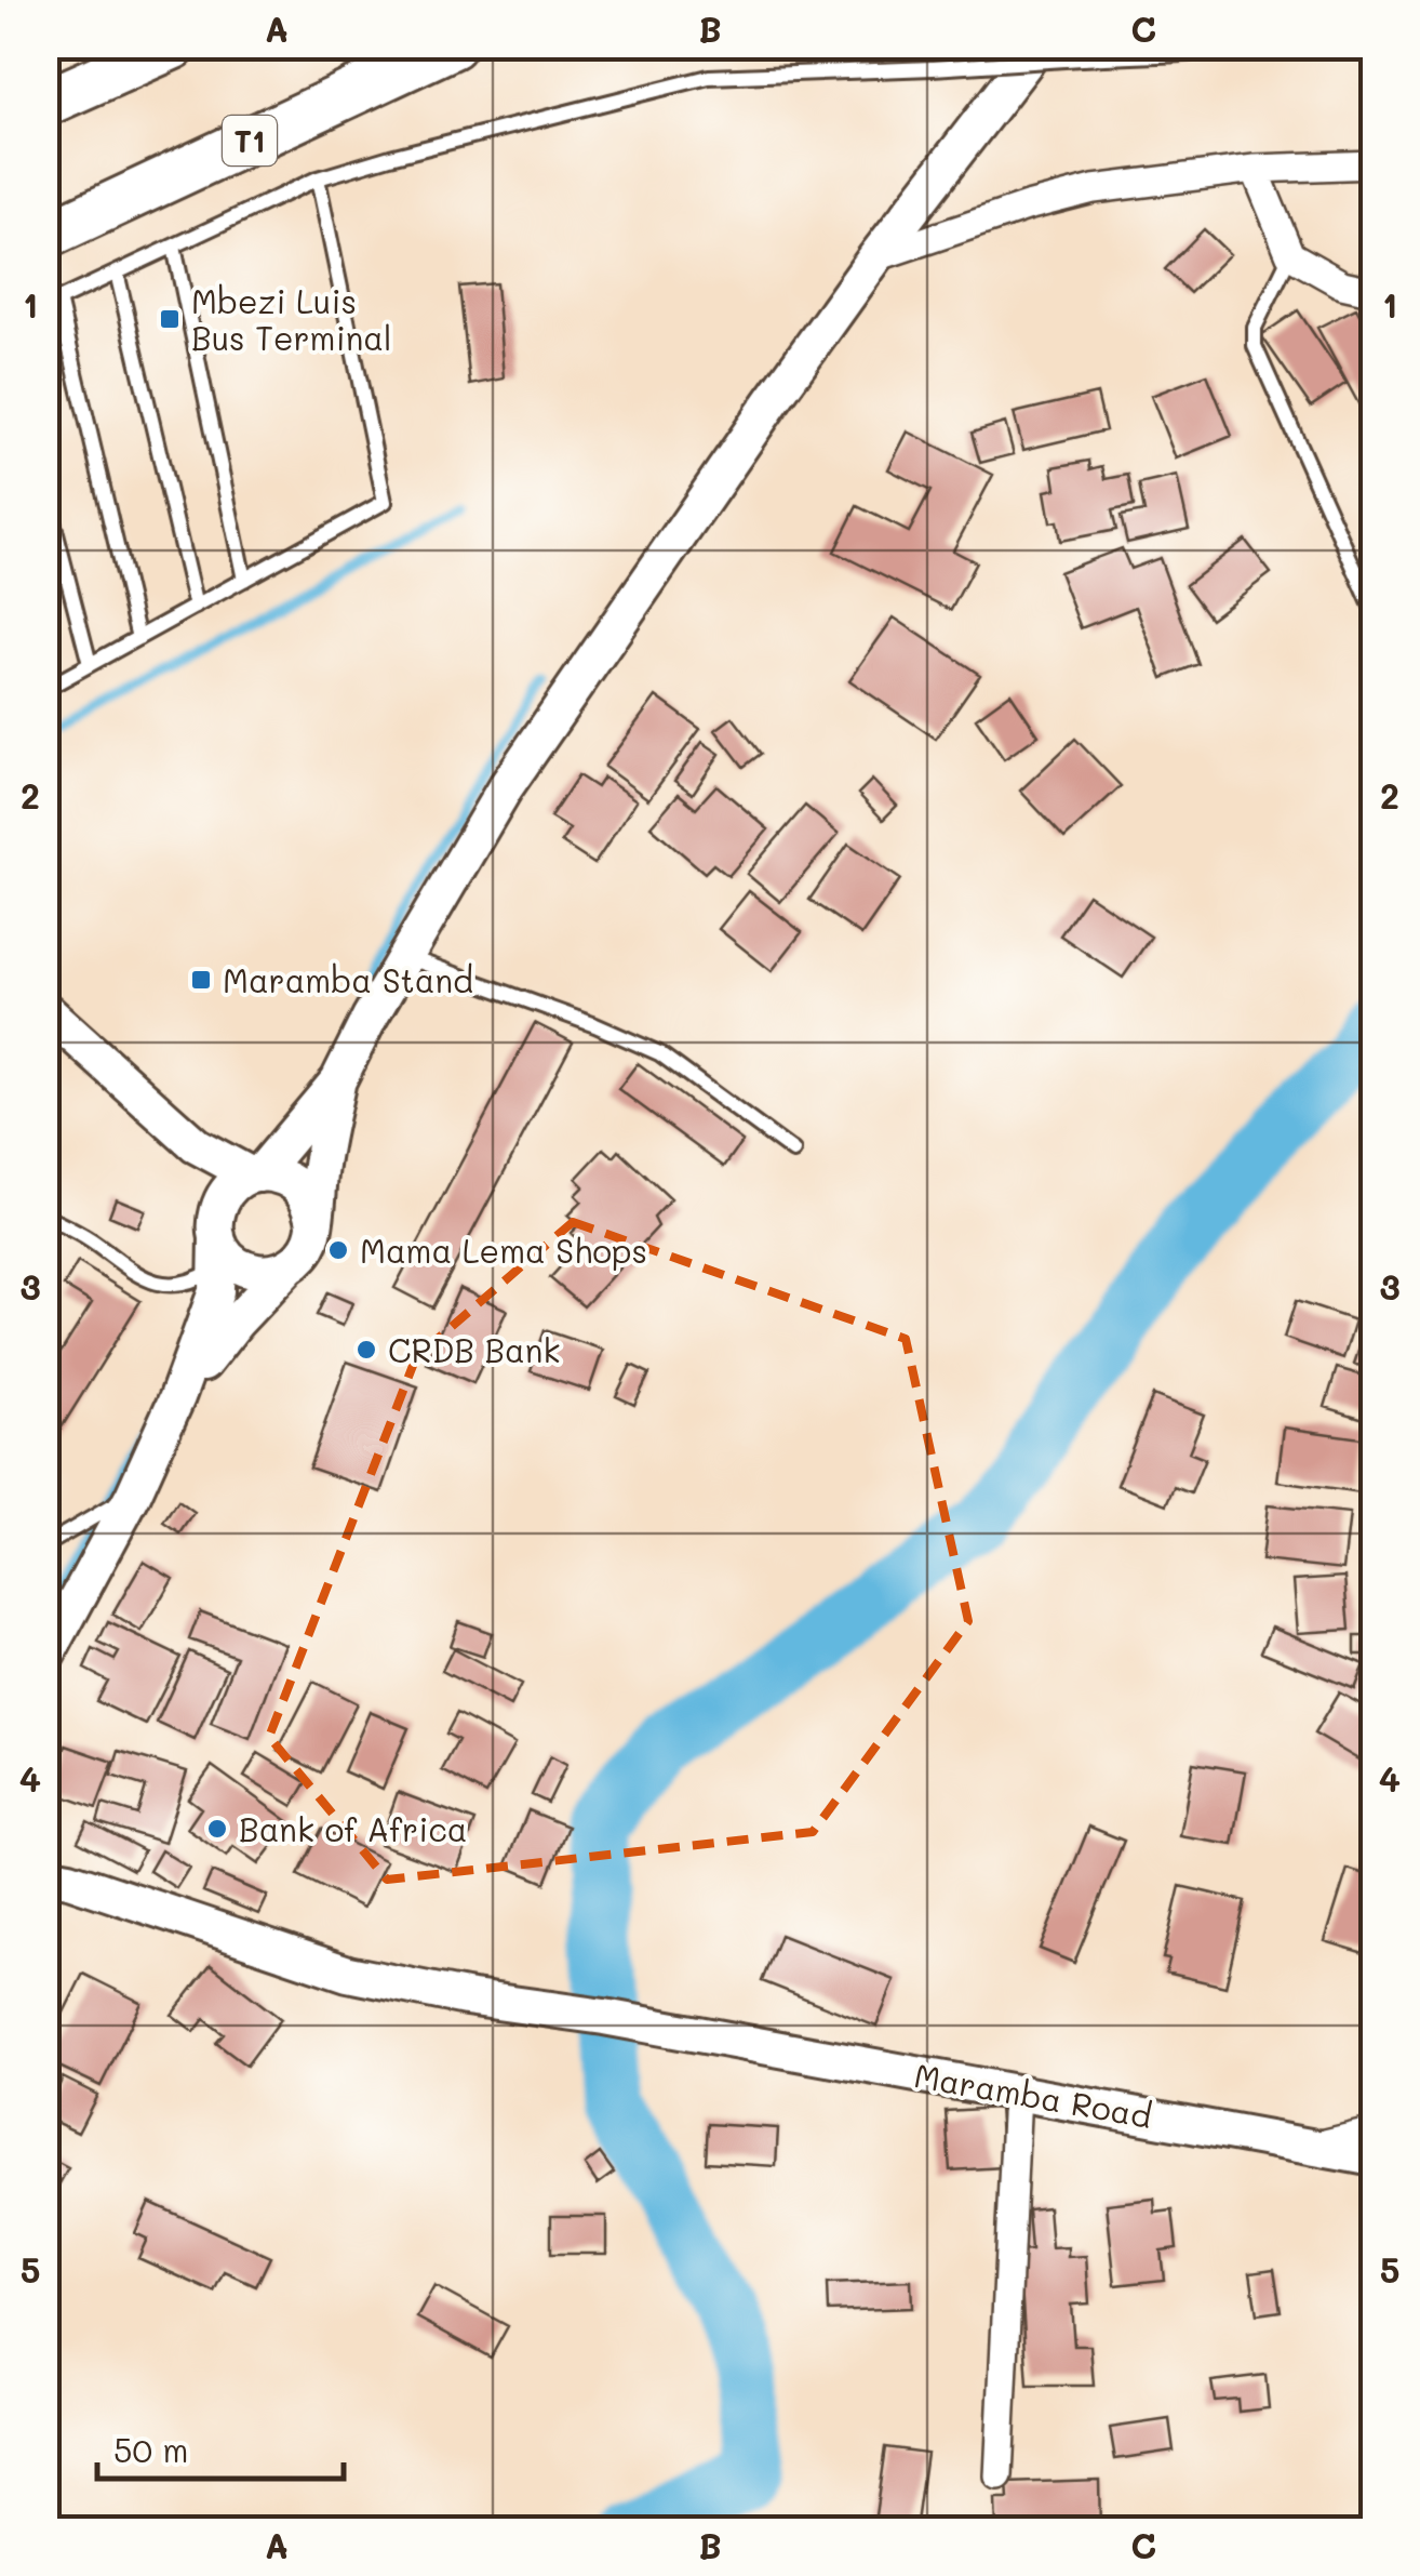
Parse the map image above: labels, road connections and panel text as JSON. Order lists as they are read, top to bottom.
{
  "streets": {
    "highway": ["T1"],
    "street": ["Maramba Road"]
  },
  "places": {
    "transit": ["Mbezi Luis Bus Terminal", "Maramba Stand"],
    "other": ["Mama Lema Shops", "CRDB Bank", "Bank of Africa"]
  },
  "scale_bar": "50 m",
  "grid": {
    "columns": ["A", "B", "C"],
    "rows": [
      "1",
      "2",
      "3",
      "4",
      "5"
    ]
  }
}
